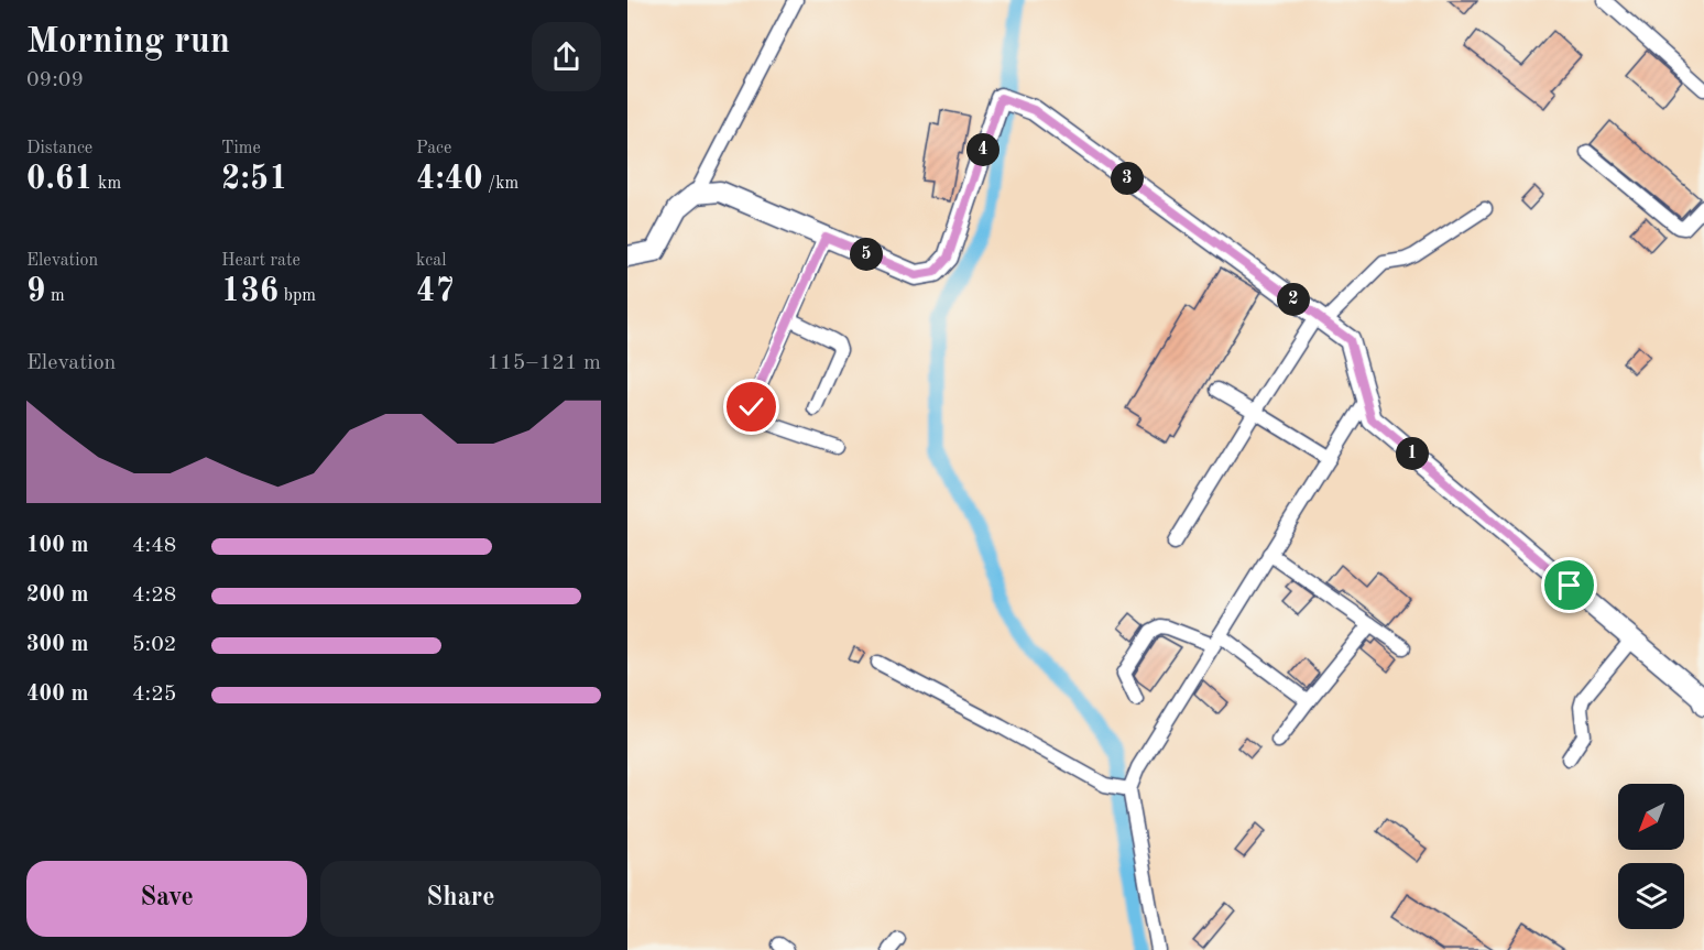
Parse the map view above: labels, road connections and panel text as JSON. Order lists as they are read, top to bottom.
{
  "north": "bottom left",
  "page": {
    "heading": ["Morning run", "09:09"],
    "stats": [
      ["Distance", "0.61 km"],
      ["Time", "2:51"],
      ["Pace", "4:40 /km"],
      ["Elevation", "9 m"],
      ["Heart rate", "136 bpm"],
      ["kcal", "47"]
    ],
    "pins": [
      "4",
      "3",
      "5",
      "2",
      "1"
    ],
    "chart": ["Elevation", "115–121 m"],
    "list": [
      {
        "name": "100 m",
        "note": "4:48"
      },
      {
        "name": "200 m",
        "note": "4:28"
      },
      {
        "name": "300 m",
        "note": "5:02"
      },
      {
        "name": "400 m",
        "note": "4:25"
      }
    ],
    "buttons": ["Save", "Share"]
  }
}
